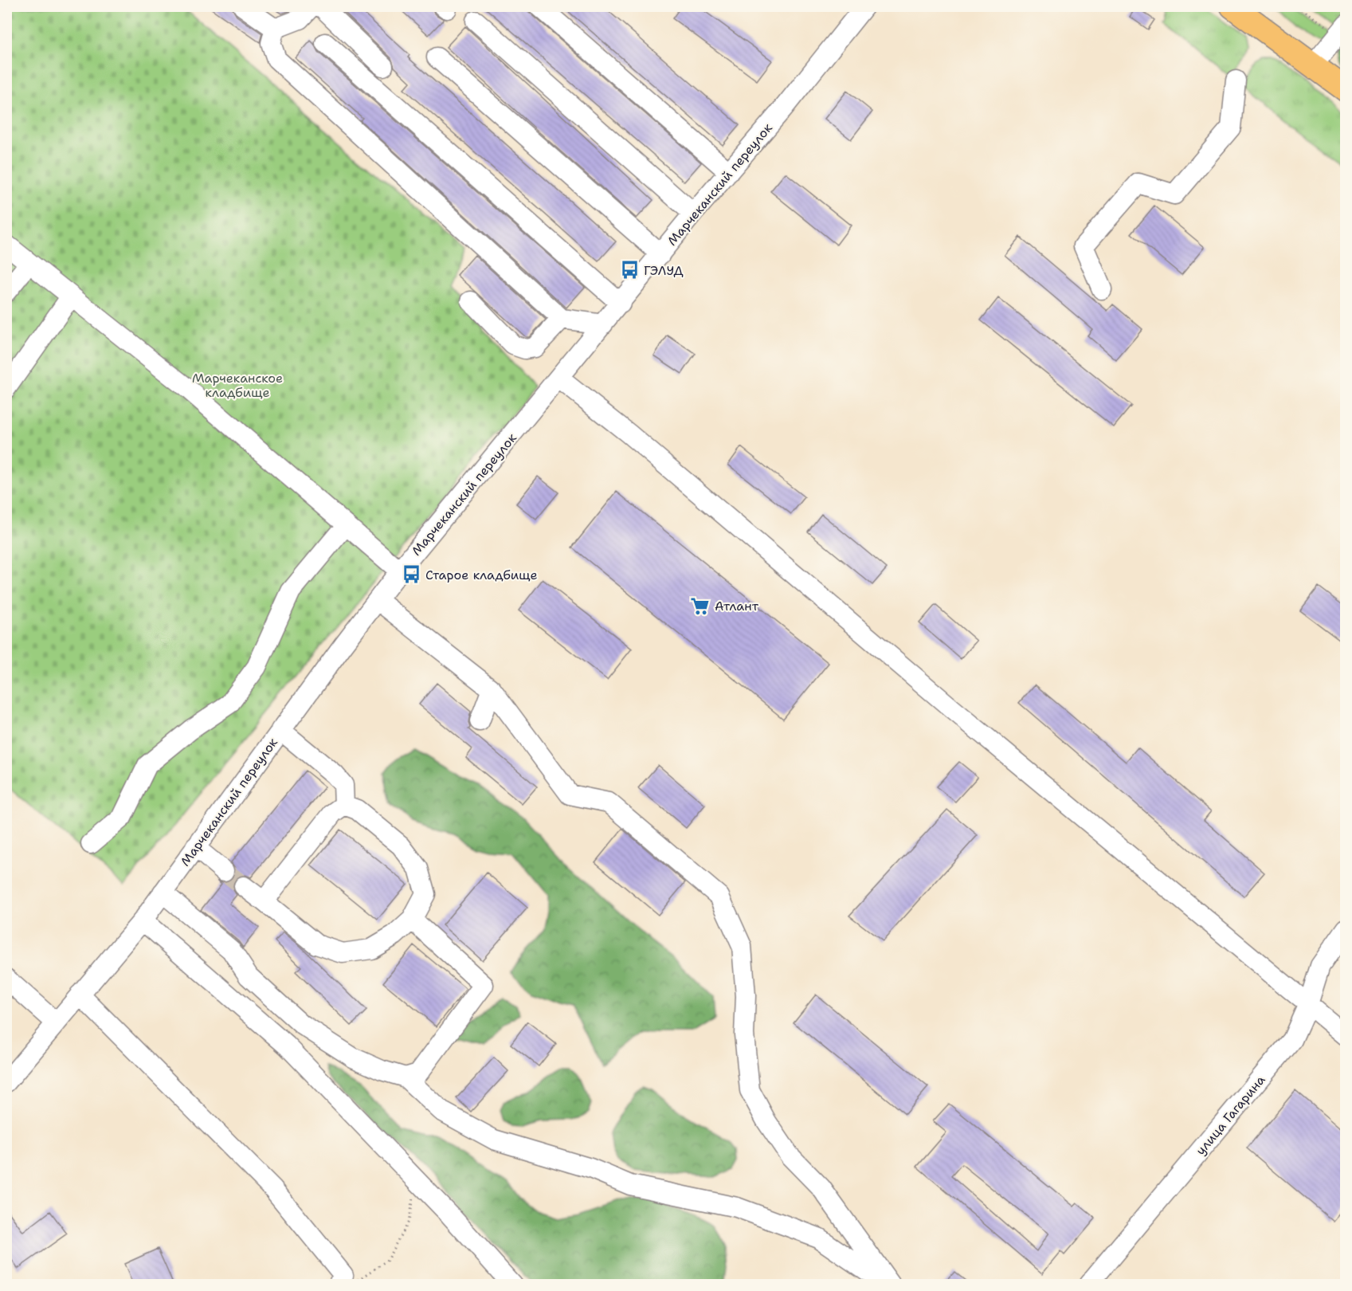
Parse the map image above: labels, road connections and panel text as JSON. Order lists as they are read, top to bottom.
{
  "streets": {
    "street": ["Марчеканский переулок", "улица Гагарина"]
  },
  "parks": ["Марчеканское кладбище"],
  "places": {
    "bus stop": ["ГЭЛУД", "Старое кладбище"],
    "supermarket": ["Атлант"]
  }
}
